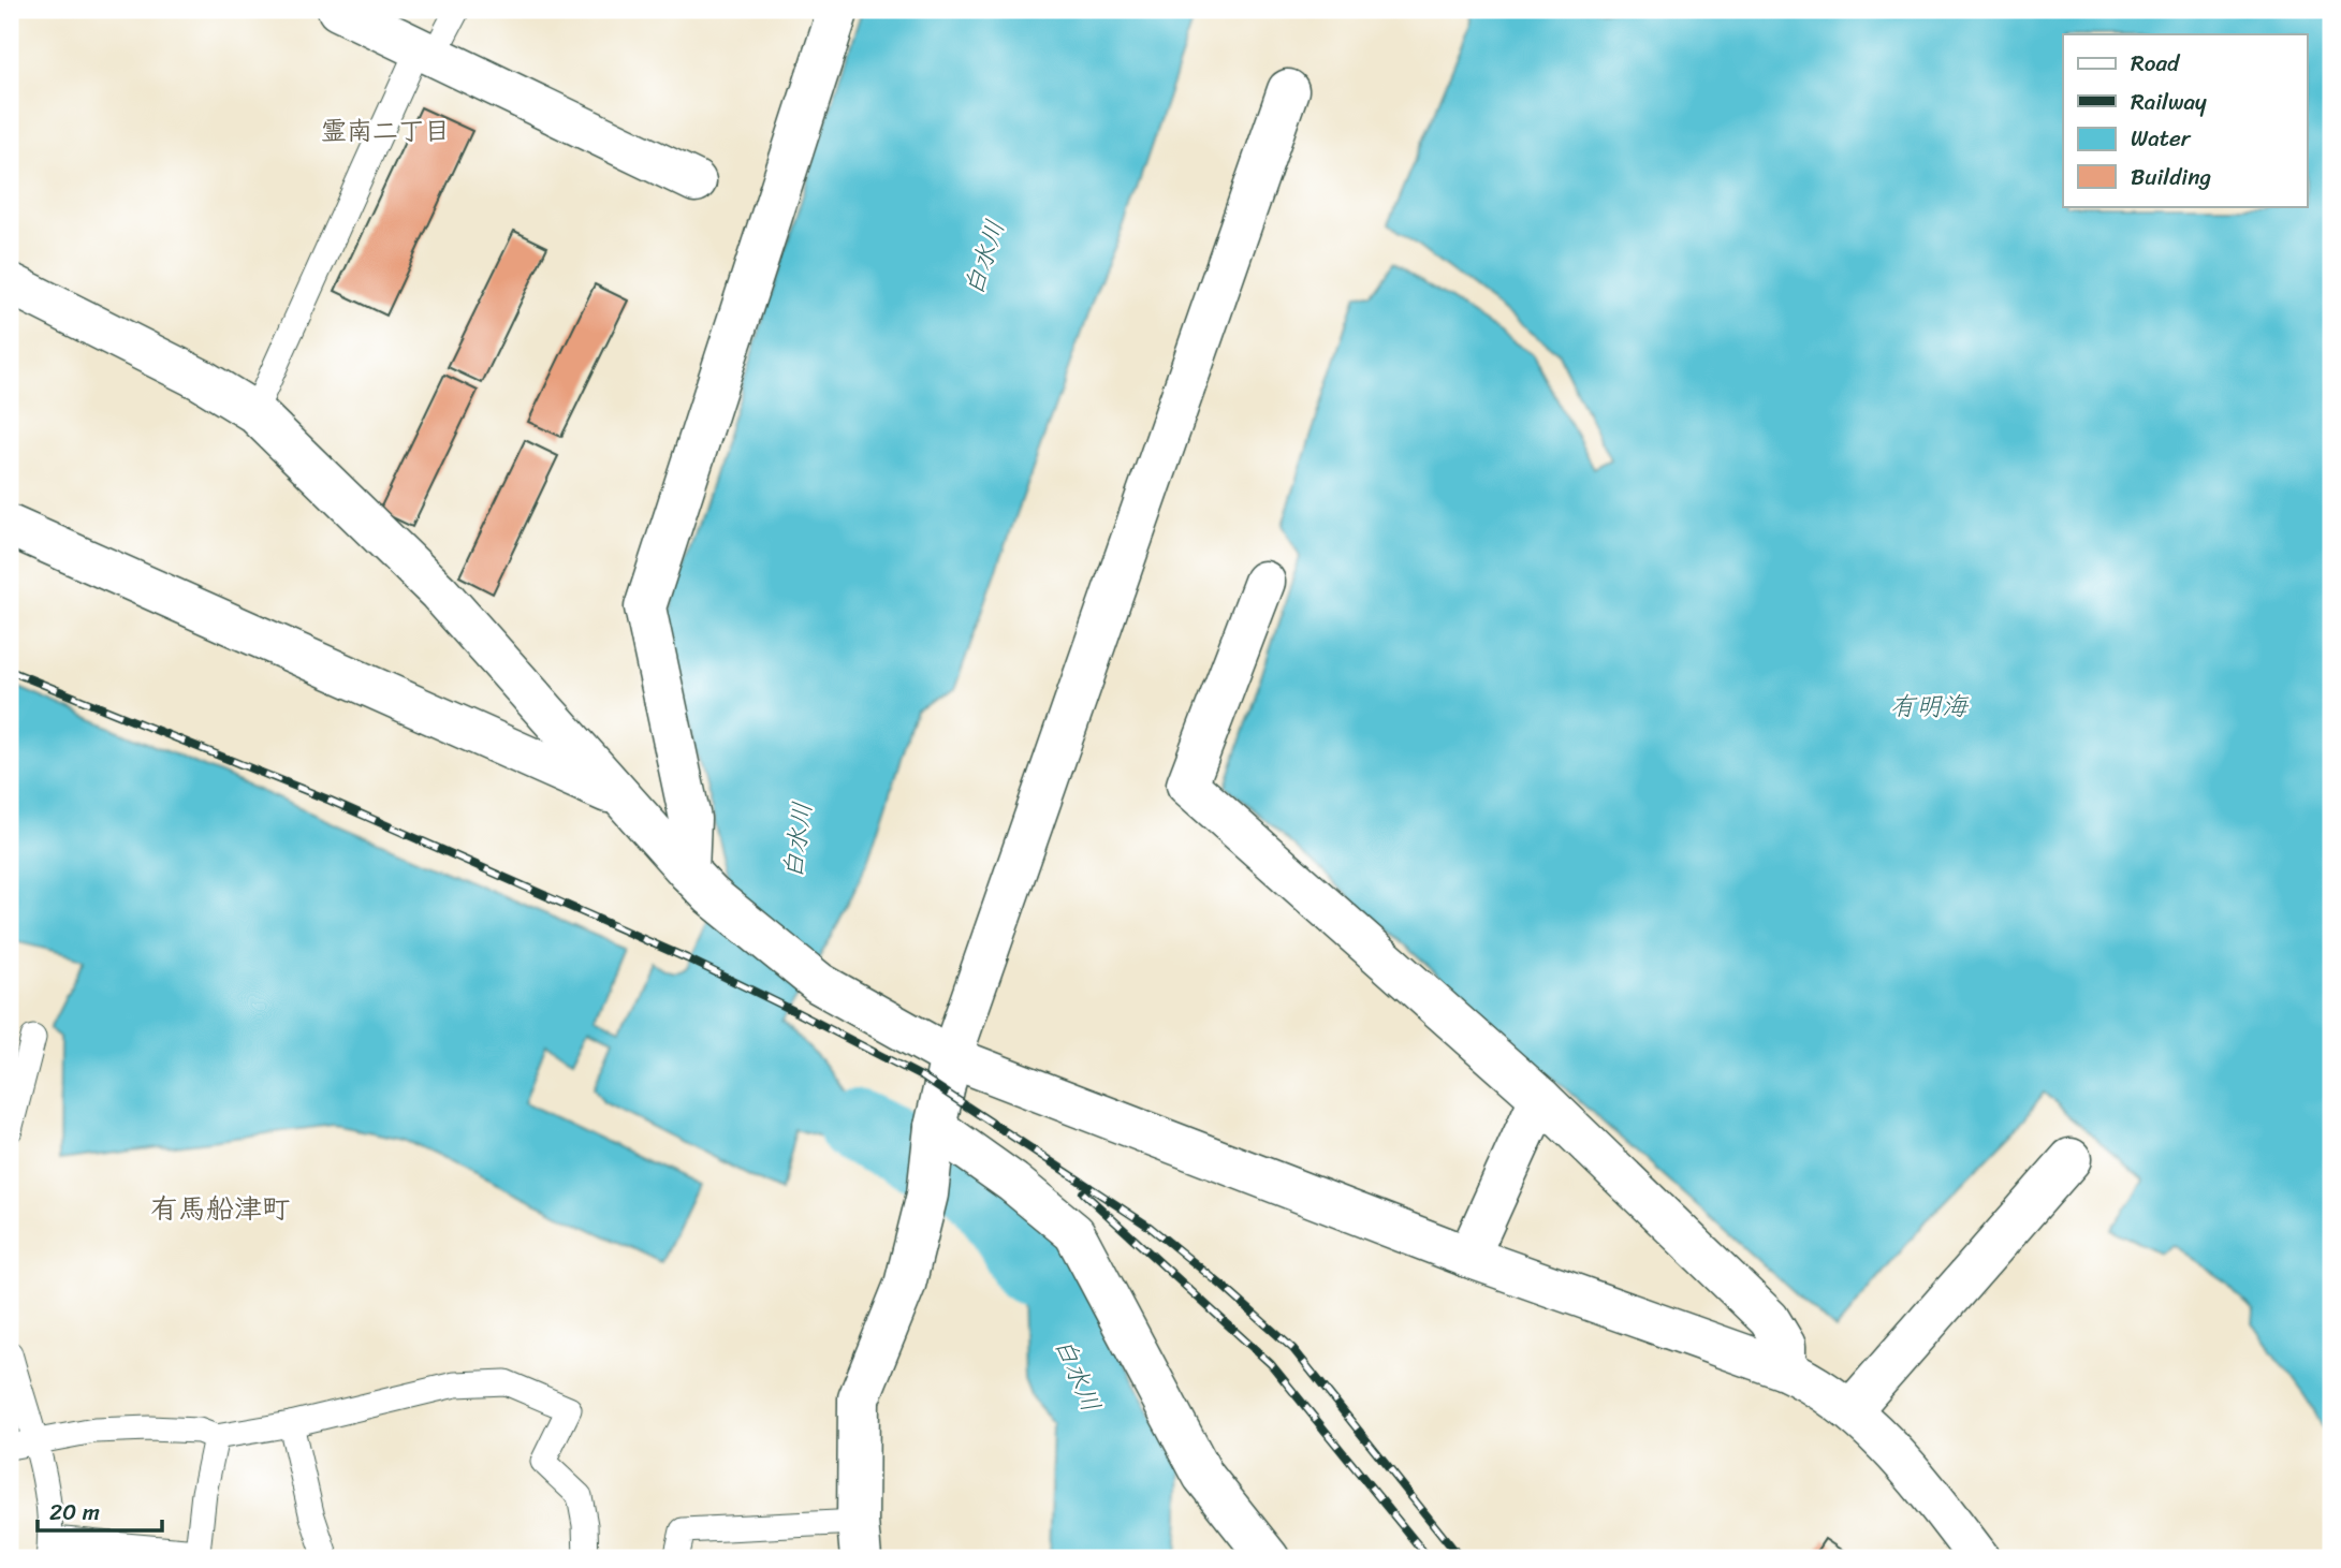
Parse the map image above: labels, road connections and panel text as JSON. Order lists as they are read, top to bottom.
{
  "districts": ["霊南二丁目", "有馬船津町"],
  "water": ["白水川", "有明海"],
  "legend": [
    "Road",
    "Railway",
    "Water",
    "Building"
  ],
  "scale_bar": "20 m"
}
